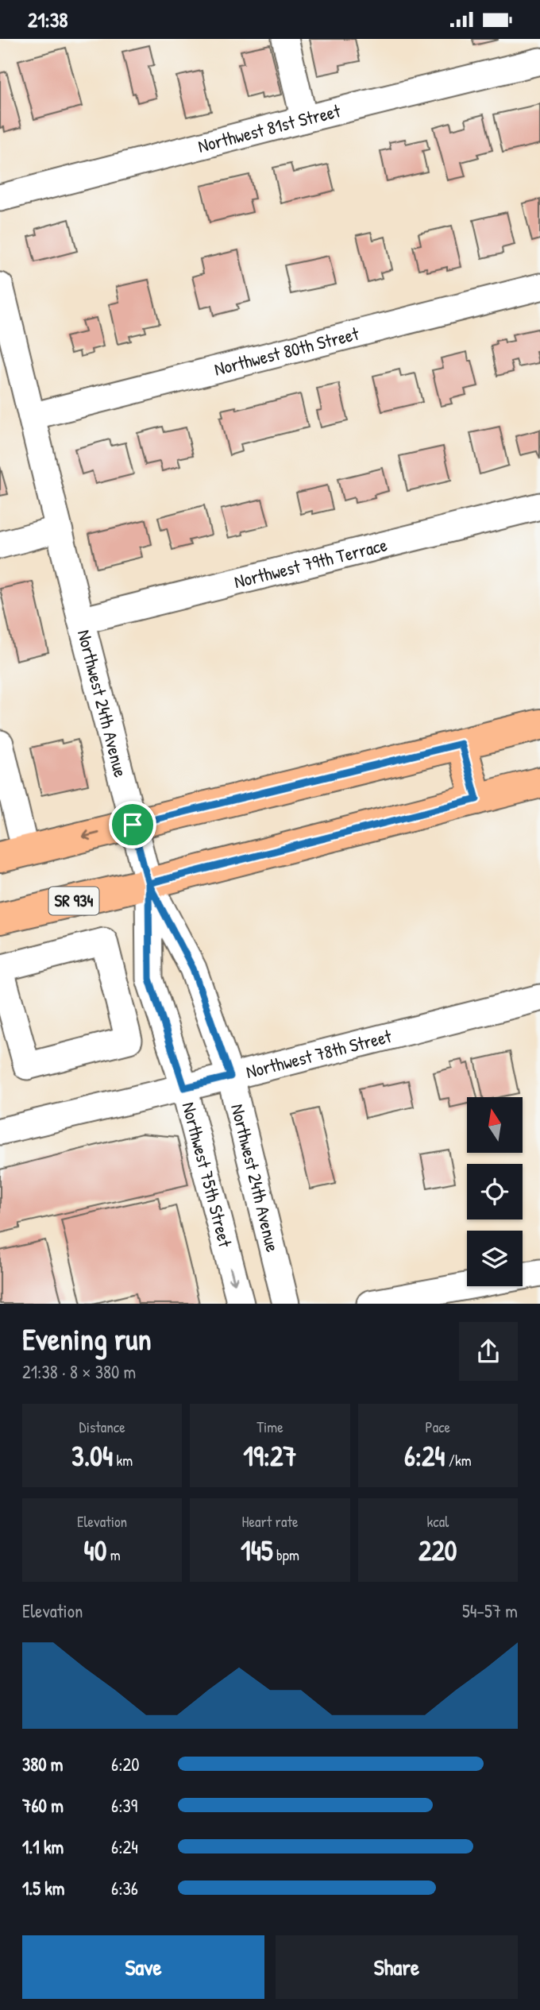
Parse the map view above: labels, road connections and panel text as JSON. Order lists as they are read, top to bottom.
{
  "streets": {
    "main road": ["SR 934"],
    "street": [
      "Northwest 81st Street",
      "Northwest 80th Street",
      "Northwest 79th Terrace",
      "Northwest 24th Avenue",
      "Northwest 78th Street",
      "Northwest 75th Street"
    ]
  },
  "crossings": [
    ["Northwest 80th Street", "Northwest 24th Avenue"],
    ["Northwest 79th Terrace", "Northwest 24th Avenue"],
    ["Northwest 24th Avenue", "SR 934"],
    ["Northwest 24th Avenue", "Northwest 78th Street"],
    ["Northwest 24th Avenue", "Northwest 75th Street"],
    ["SR 934", "Northwest 75th Street"],
    ["Northwest 78th Street", "Northwest 75th Street"]
  ],
  "one_way": ["Northwest 75th Street"],
  "north": "top",
  "page": {
    "status": "21:38",
    "heading": ["Evening run", "21:38 · 8 × 380 m"],
    "stats": [
      ["Distance", "3.04 km"],
      ["Time", "19:27"],
      ["Pace", "6:24 /km"],
      ["Elevation", "40 m"],
      ["Heart rate", "145 bpm"],
      ["kcal", "220"]
    ],
    "chart": ["Elevation", "54–57 m"],
    "list": [
      {
        "name": "380 m",
        "note": "6:20"
      },
      {
        "name": "760 m",
        "note": "6:39"
      },
      {
        "name": "1.1 km",
        "note": "6:24"
      },
      {
        "name": "1.5 km",
        "note": "6:36"
      }
    ],
    "buttons": ["Save", "Share"]
  }
}
